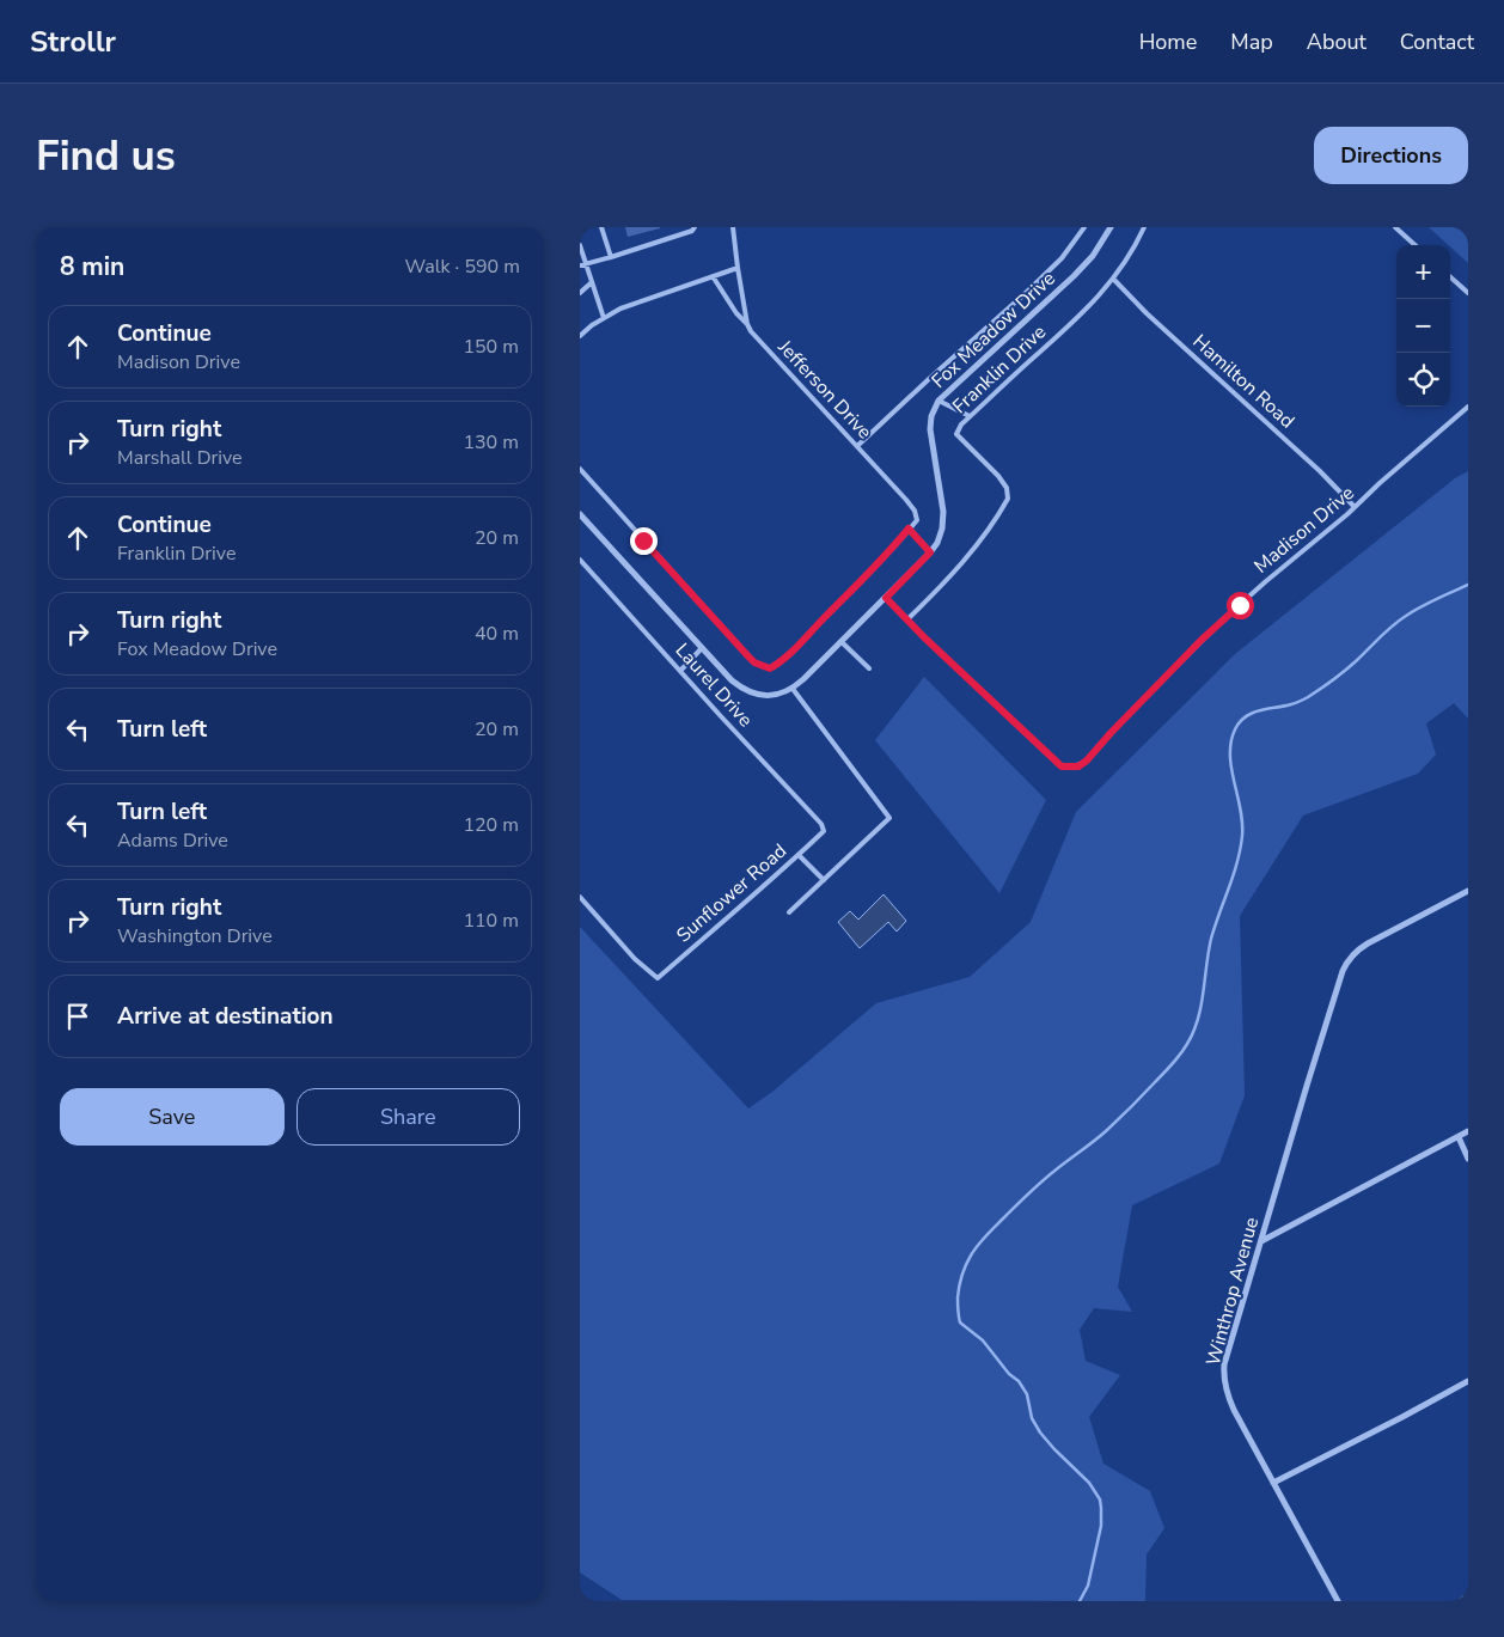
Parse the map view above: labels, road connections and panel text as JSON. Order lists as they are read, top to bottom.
{
  "streets": {
    "street": ["Fox Meadow Drive", "Winthrop Avenue"],
    "lane": [
      "Franklin Drive",
      "Hamilton Road",
      "Jefferson Drive",
      "Madison Drive",
      "Laurel Drive",
      "Sunflower Road"
    ]
  },
  "crossings": [
    ["Franklin Drive", "Hamilton Road"],
    ["Franklin Drive", "Madison Drive"],
    ["Hamilton Road", "Madison Drive"],
    ["Laurel Drive", "Sunflower Road"]
  ],
  "page": {
    "header": "Strollr",
    "nav": [
      "Home",
      "Map",
      "About",
      "Contact"
    ],
    "buttons": [
      "Directions",
      ["Save", "Share"]
    ],
    "title": "Find us",
    "heading": ["8 min", "Walk · 590 m"],
    "map_buttons": ["+", "−"],
    "list": [
      ["Continue", "Madison Drive", "150 m"],
      ["Turn right", "Marshall Drive", "130 m"],
      ["Continue", "Franklin Drive", "20 m"],
      ["Turn right", "Fox Meadow Drive", "40 m"],
      ["Turn left", "20 m"],
      ["Turn left", "Adams Drive", "120 m"],
      ["Turn right", "Washington Drive", "110 m"],
      "Arrive at destination"
    ]
  }
}
